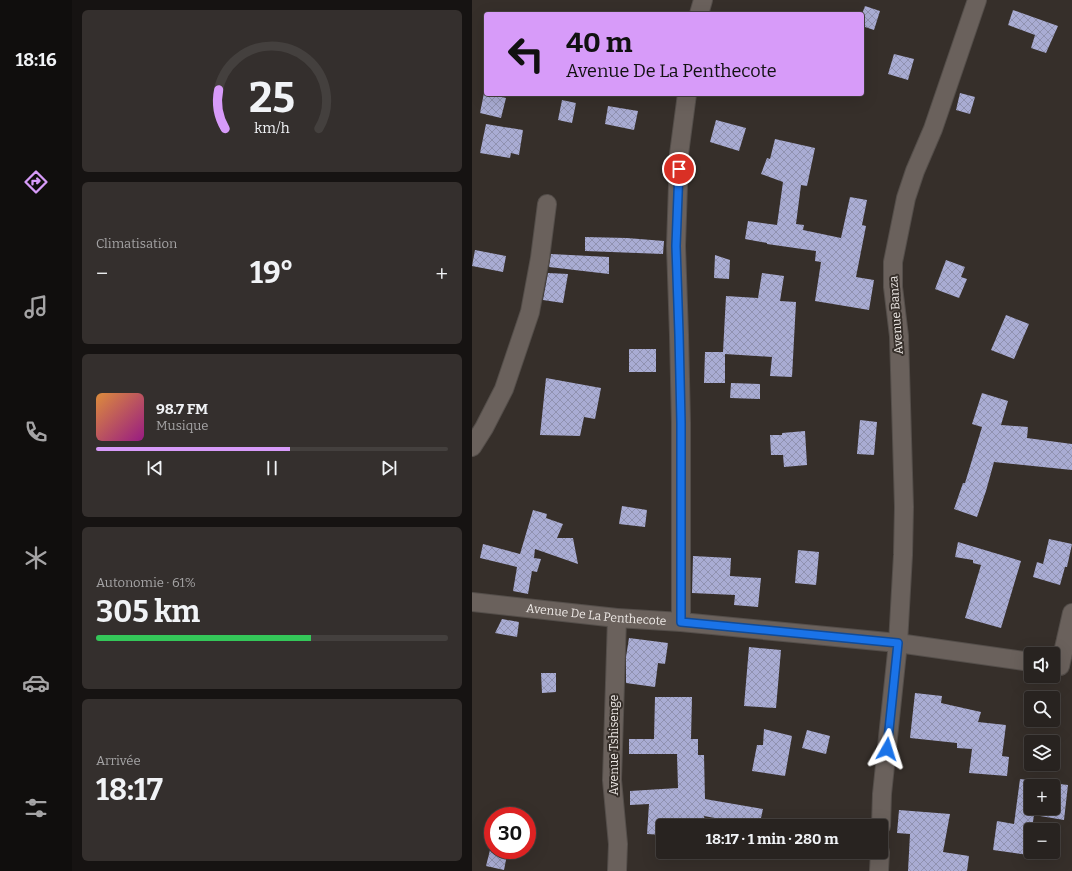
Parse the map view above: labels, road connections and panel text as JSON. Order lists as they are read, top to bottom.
{
  "streets": {
    "street": ["Avenue Banza", "Avenue De La Penthecote", "Avenue Tshisenge"]
  },
  "crossings": [
    ["Avenue Banza", "Avenue De La Penthecote"],
    ["Avenue De La Penthecote", "Avenue Tshisenge"]
  ],
  "page": {
    "tabs": "18:16",
    "turn": ["40 m", "Avenue De La Penthecote"],
    "tile": [
      "Climatisation",
      ["Autonomie · 61%", "305 km"],
      ["Arrivée", "18:17"]
    ],
    "heat": ["−", "19°", "+"],
    "song": ["98.7 FM", "Musique"],
    "map_buttons": ["+", "−"],
    "limit": "30",
    "trip": "18:17 · 1 min · 280 m",
    "gauge": ["25", "km/h"]
  }
}
